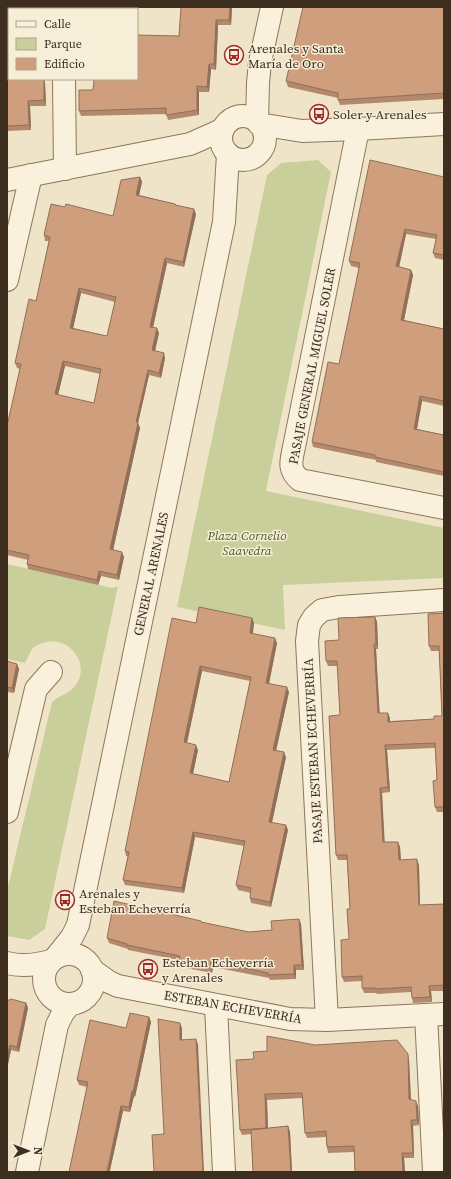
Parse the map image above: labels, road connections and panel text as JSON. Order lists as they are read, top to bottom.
{
  "streets": {
    "street": [
      "PASAJE GENERAL MIGUEL SOLER",
      "GENERAL ARENALES",
      "PASAJE ESTEBAN ECHEVERRÍA",
      "ESTEBAN ECHEVERRÍA"
    ]
  },
  "crossings": [
    ["GENERAL ARENALES", "ESTEBAN ECHEVERRÍA"],
    ["PASAJE ESTEBAN ECHEVERRÍA", "ESTEBAN ECHEVERRÍA"]
  ],
  "parks": ["Plaza Cornelio Saavedra"],
  "places": {
    "bus stop": [
      "Arenales y Santa María de Oro",
      "Soler y Arenales",
      "Arenales y Esteban Echeverría",
      "Esteban Echeverría y Arenales"
    ]
  },
  "legend": ["Calle", "Parque", "Edificio"],
  "north": "right"
}
